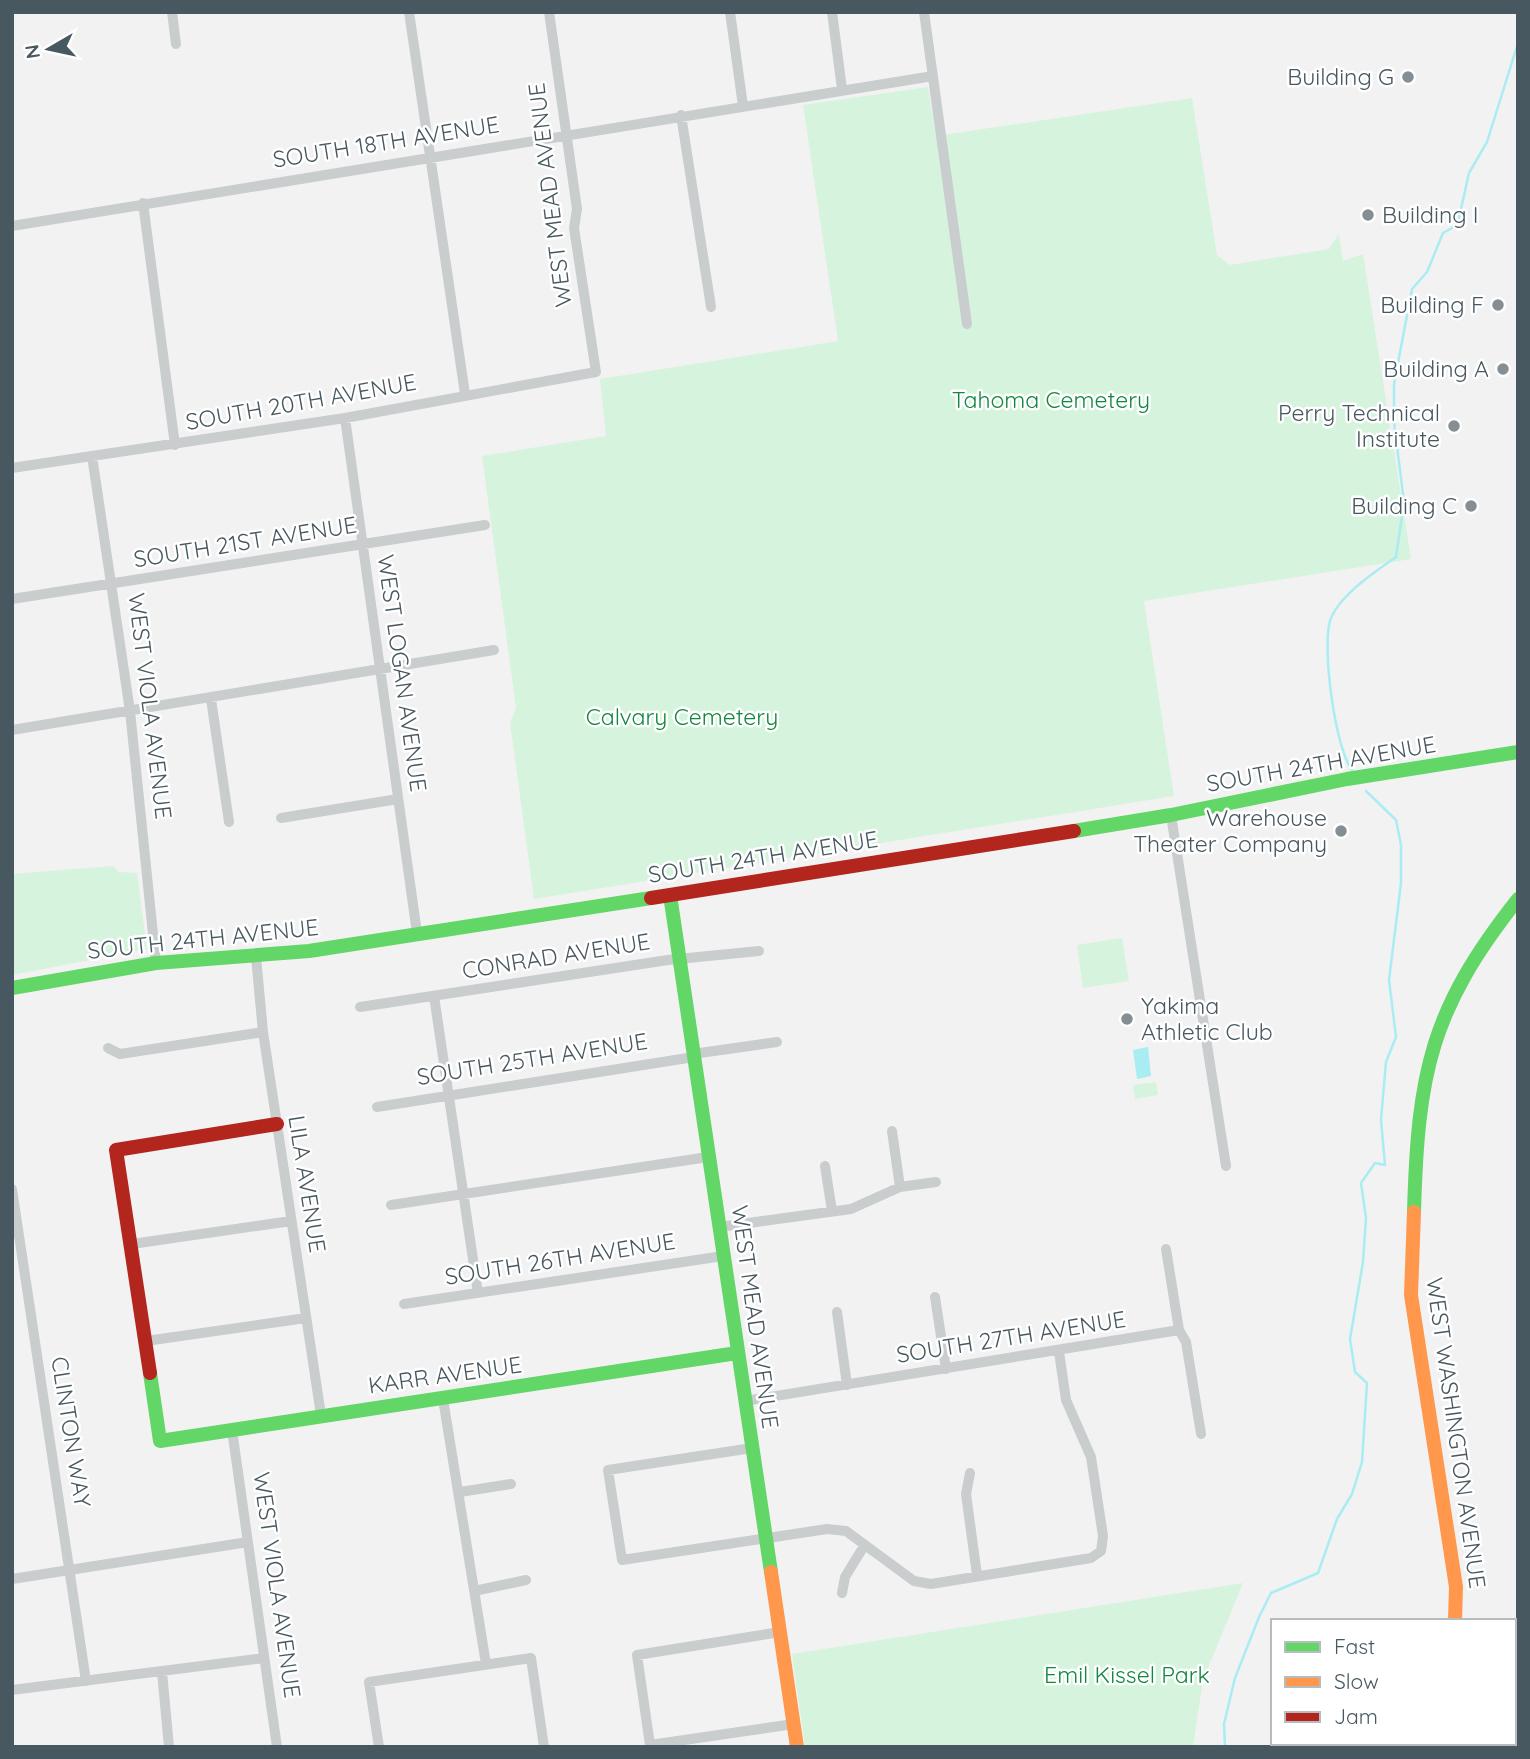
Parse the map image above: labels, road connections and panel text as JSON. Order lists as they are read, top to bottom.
{
  "streets": {
    "street": [
      "SOUTH 18TH AVENUE",
      "WEST MEAD AVENUE",
      "SOUTH 20TH AVENUE",
      "SOUTH 21ST AVENUE",
      "WEST LOGAN AVENUE",
      "WEST VIOLA AVENUE",
      "SOUTH 24TH AVENUE",
      "CONRAD AVENUE",
      "SOUTH 25TH AVENUE",
      "LILA AVENUE",
      "SOUTH 26TH AVENUE",
      "SOUTH 27TH AVENUE",
      "KARR AVENUE",
      "CLINTON WAY",
      "WEST WASHINGTON AVENUE"
    ]
  },
  "crossings": [
    ["SOUTH 18TH AVENUE", "WEST MEAD AVENUE"],
    ["WEST MEAD AVENUE", "SOUTH 20TH AVENUE"],
    ["WEST MEAD AVENUE", "SOUTH 24TH AVENUE"],
    ["WEST MEAD AVENUE", "CONRAD AVENUE"],
    ["WEST MEAD AVENUE", "SOUTH 25TH AVENUE"],
    ["WEST MEAD AVENUE", "SOUTH 26TH AVENUE"],
    ["WEST MEAD AVENUE", "SOUTH 27TH AVENUE"],
    ["WEST MEAD AVENUE", "KARR AVENUE"],
    ["SOUTH 20TH AVENUE", "WEST LOGAN AVENUE"],
    ["SOUTH 20TH AVENUE", "WEST VIOLA AVENUE"],
    ["SOUTH 21ST AVENUE", "WEST LOGAN AVENUE"],
    ["SOUTH 21ST AVENUE", "WEST VIOLA AVENUE"],
    ["WEST LOGAN AVENUE", "SOUTH 24TH AVENUE"],
    ["WEST VIOLA AVENUE", "SOUTH 24TH AVENUE"],
    ["WEST VIOLA AVENUE", "KARR AVENUE"],
    ["SOUTH 24TH AVENUE", "LILA AVENUE"],
    ["LILA AVENUE", "KARR AVENUE"]
  ],
  "parks": ["Tahoma Cemetery", "Calvary Cemetery", "Emil Kissel Park"],
  "places": [
    "Building G",
    "Building I",
    "Building F",
    "Building A",
    "Perry Technical Institute",
    "Building C",
    "Warehouse Theater Company",
    "Yakima Athletic Club"
  ],
  "legend": ["Fast", "Slow", "Jam"],
  "north": "left"
}
